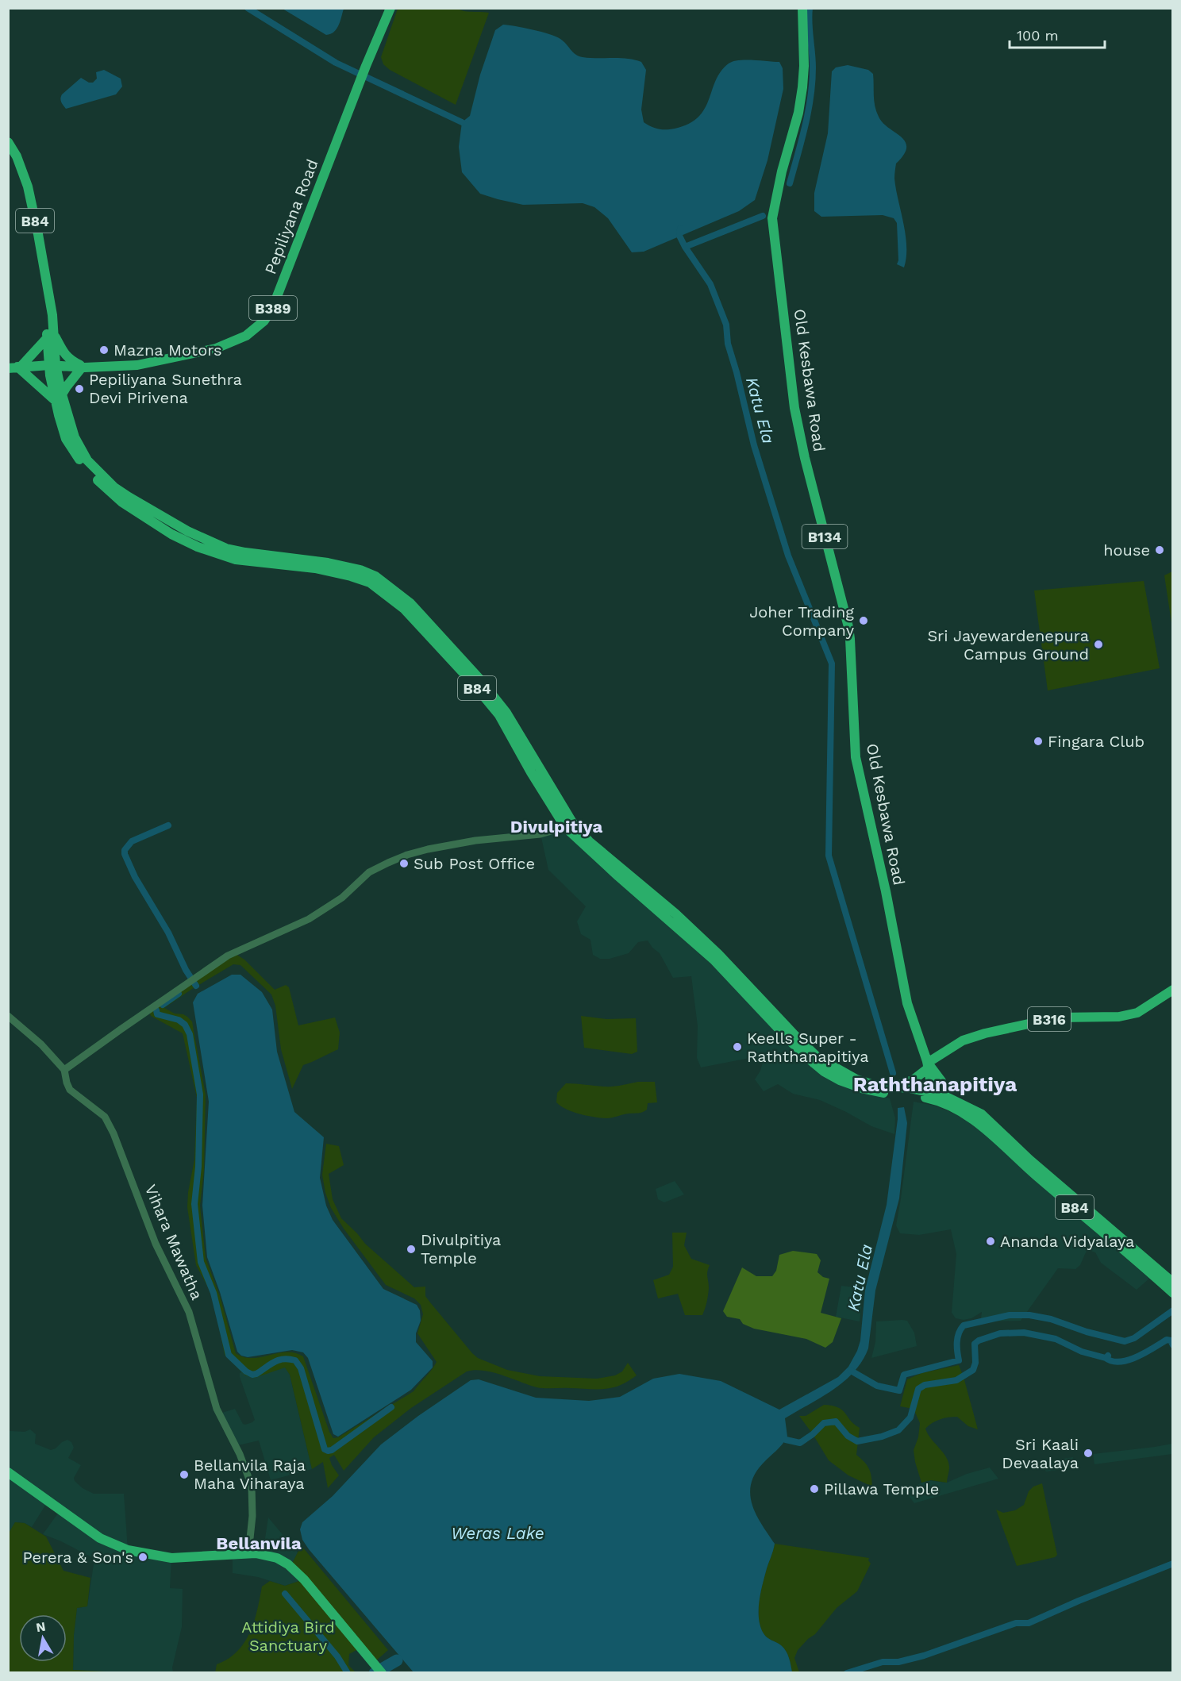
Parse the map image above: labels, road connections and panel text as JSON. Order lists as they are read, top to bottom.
{
  "streets": {
    "main road": [
      "Pepiliyana Road",
      "B84",
      "B389",
      "Old Kesbawa Road",
      "B134",
      "B316"
    ],
    "street": ["Vihara Mawatha"]
  },
  "crossings": [
    ["Pepiliyana Road", "B84"],
    ["B84", "Old Kesbawa Road"],
    ["Old Kesbawa Road", "B316"]
  ],
  "districts": ["Divulpitiya", "Raththanapitiya", "Bellanvila"],
  "water": ["Katu Ela", "Weras Lake"],
  "parks": ["Attidiya Bird Sanctuary"],
  "places": [
    "Mazna Motors",
    "Pepiliyana Sunethra Devi Pirivena",
    "house",
    "Joher Trading Company",
    "Sri Jayewardenepura Campus Ground",
    "Fingara Club",
    "Sub Post Office",
    "Keells Super - Raththanapitiya",
    "Ananda Vidyalaya",
    "Divulpitiya Temple",
    "Sri Kaali Devaalaya",
    "Bellanvila Raja Maha Viharaya",
    "Pillawa Temple",
    "Perera & Son's"
  ],
  "scale_bar": "100 m",
  "north": "top"
}
